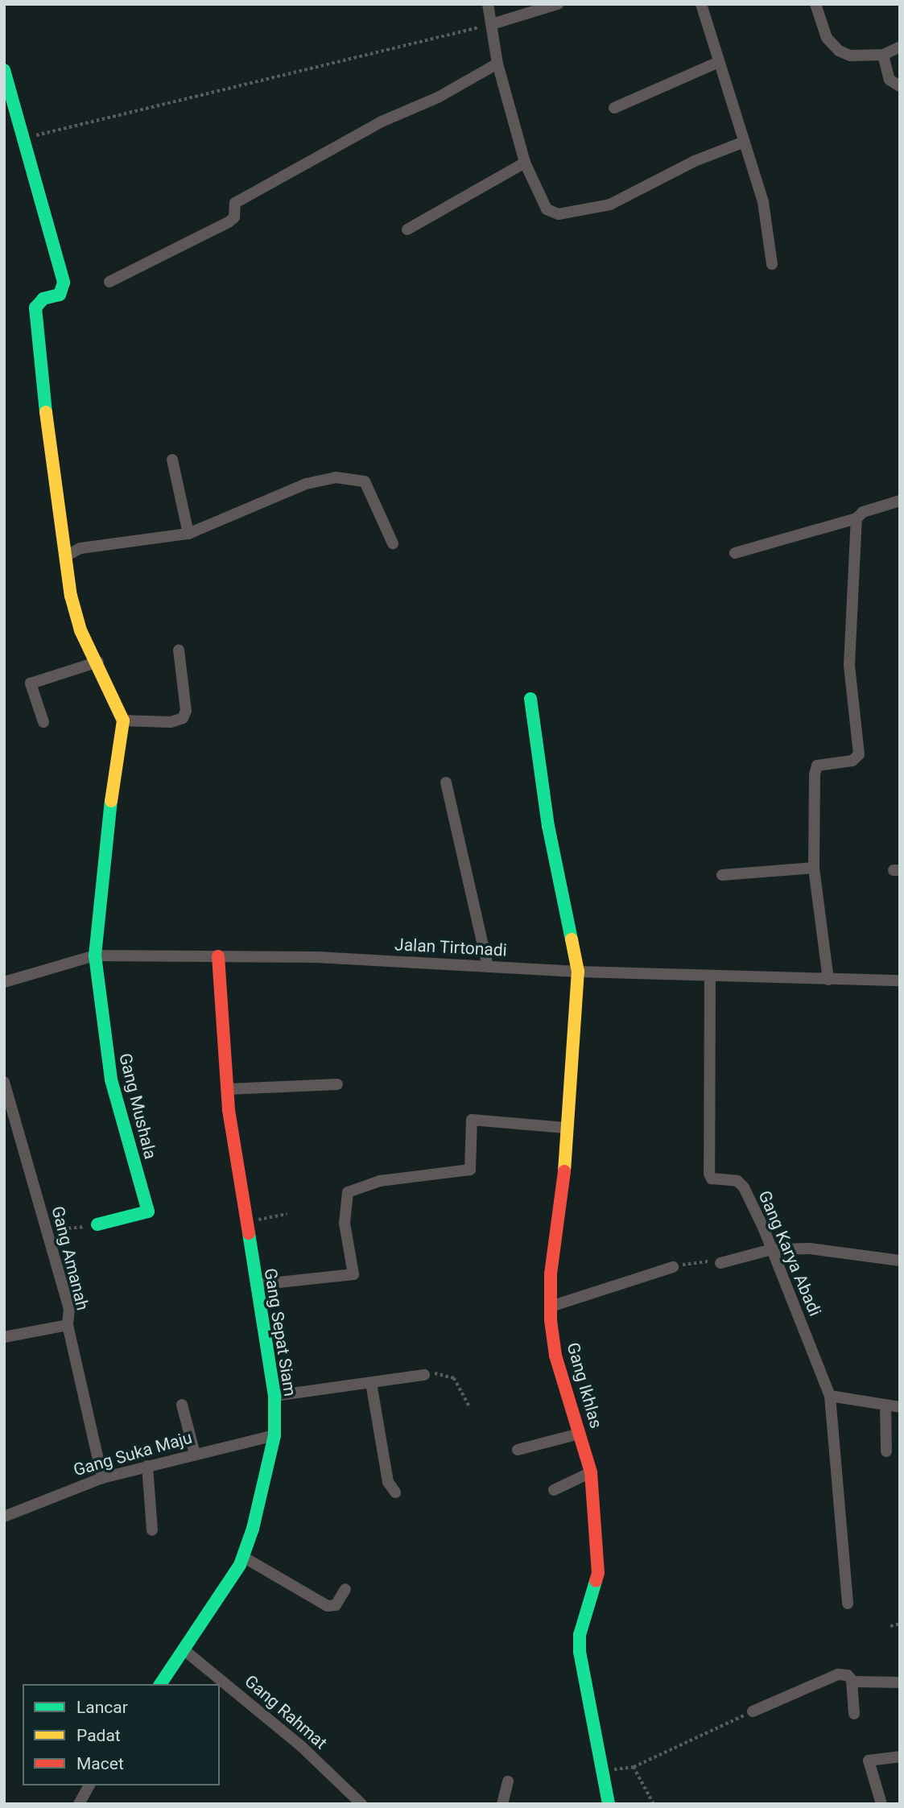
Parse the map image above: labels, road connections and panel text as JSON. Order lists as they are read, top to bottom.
{
  "streets": {
    "street": [
      "Jalan Tirtonadi",
      "Gang Mushala",
      "Gang Karya Abadi",
      "Gang Amanah",
      "Gang Sepat Siam",
      "Gang Ikhlas",
      "Gang Suka Maju",
      "Gang Rahmat"
    ]
  },
  "crossings": [
    ["Jalan Tirtonadi", "Gang Mushala"],
    ["Jalan Tirtonadi", "Gang Karya Abadi"],
    ["Jalan Tirtonadi", "Gang Sepat Siam"],
    ["Jalan Tirtonadi", "Gang Ikhlas"],
    ["Gang Amanah", "Gang Suka Maju"],
    ["Gang Sepat Siam", "Gang Suka Maju"],
    ["Gang Sepat Siam", "Gang Rahmat"]
  ],
  "legend": ["Lancar", "Padat", "Macet"]
}
